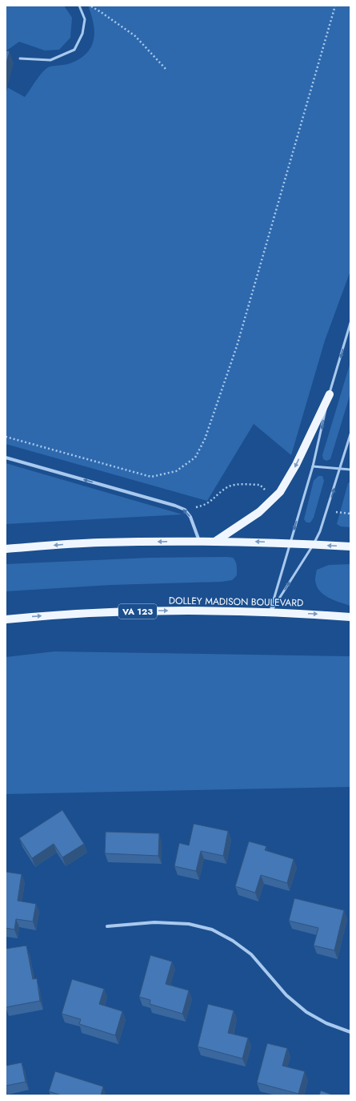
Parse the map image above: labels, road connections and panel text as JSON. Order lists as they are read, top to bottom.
{
  "streets": {
    "main road": ["DOLLEY MADISON BOULEVARD", "VA 123"]
  }
}
